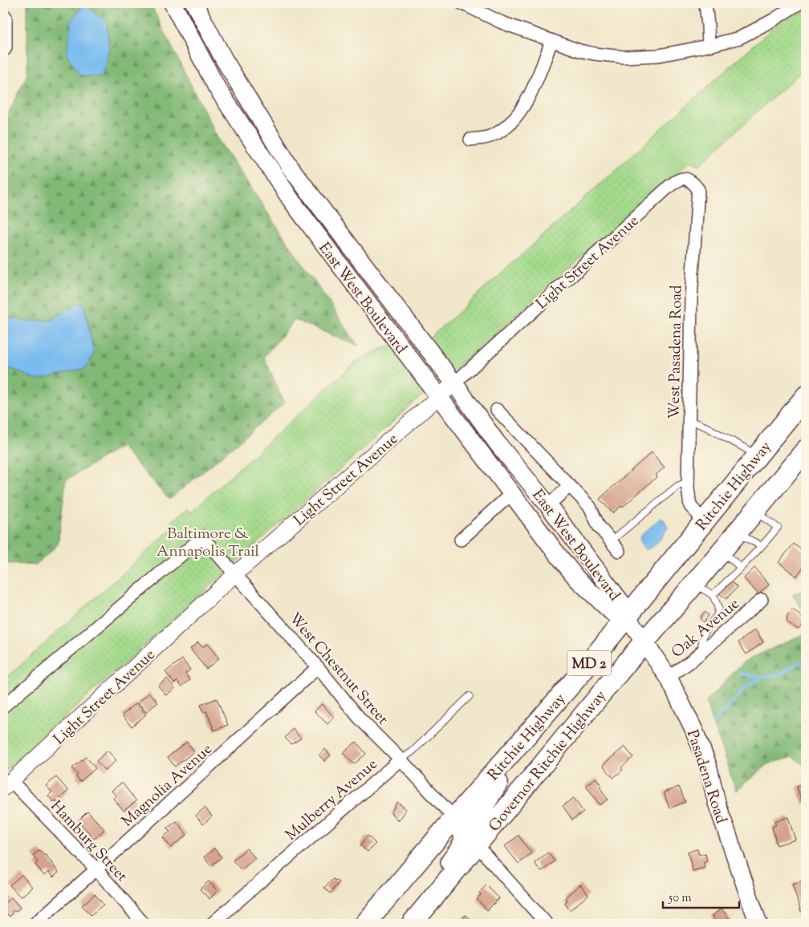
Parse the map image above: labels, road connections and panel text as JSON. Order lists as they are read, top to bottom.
{
  "streets": {
    "highway": ["Ritchie Highway", "MD 2", "Governor Ritchie Highway"],
    "main road": ["East West Boulevard", "Pasadena Road"],
    "street": [
      "Light Street Avenue",
      "West Pasadena Road",
      "Oak Avenue",
      "West Chestnut Street",
      "Magnolia Avenue",
      "Mulberry Avenue",
      "Hamburg Street"
    ]
  },
  "crossings": [
    ["Light Street Avenue", "East West Boulevard"],
    ["Light Street Avenue", "West Pasadena Road"],
    ["Light Street Avenue", "West Chestnut Street"],
    ["Light Street Avenue", "Hamburg Street"],
    ["East West Boulevard", "Ritchie Highway"],
    ["East West Boulevard", "Pasadena Road"],
    ["West Pasadena Road", "Ritchie Highway"],
    ["Ritchie Highway", "West Chestnut Street"],
    ["Ritchie Highway", "Pasadena Road"],
    ["Oak Avenue", "Pasadena Road"],
    ["West Chestnut Street", "Magnolia Avenue"],
    ["West Chestnut Street", "Mulberry Avenue"],
    ["Governor Ritchie Highway", "Pasadena Road"],
    ["Magnolia Avenue", "Hamburg Street"]
  ],
  "parks": ["Baltimore & Annapolis Trail"],
  "scale_bar": "50 m"
}
